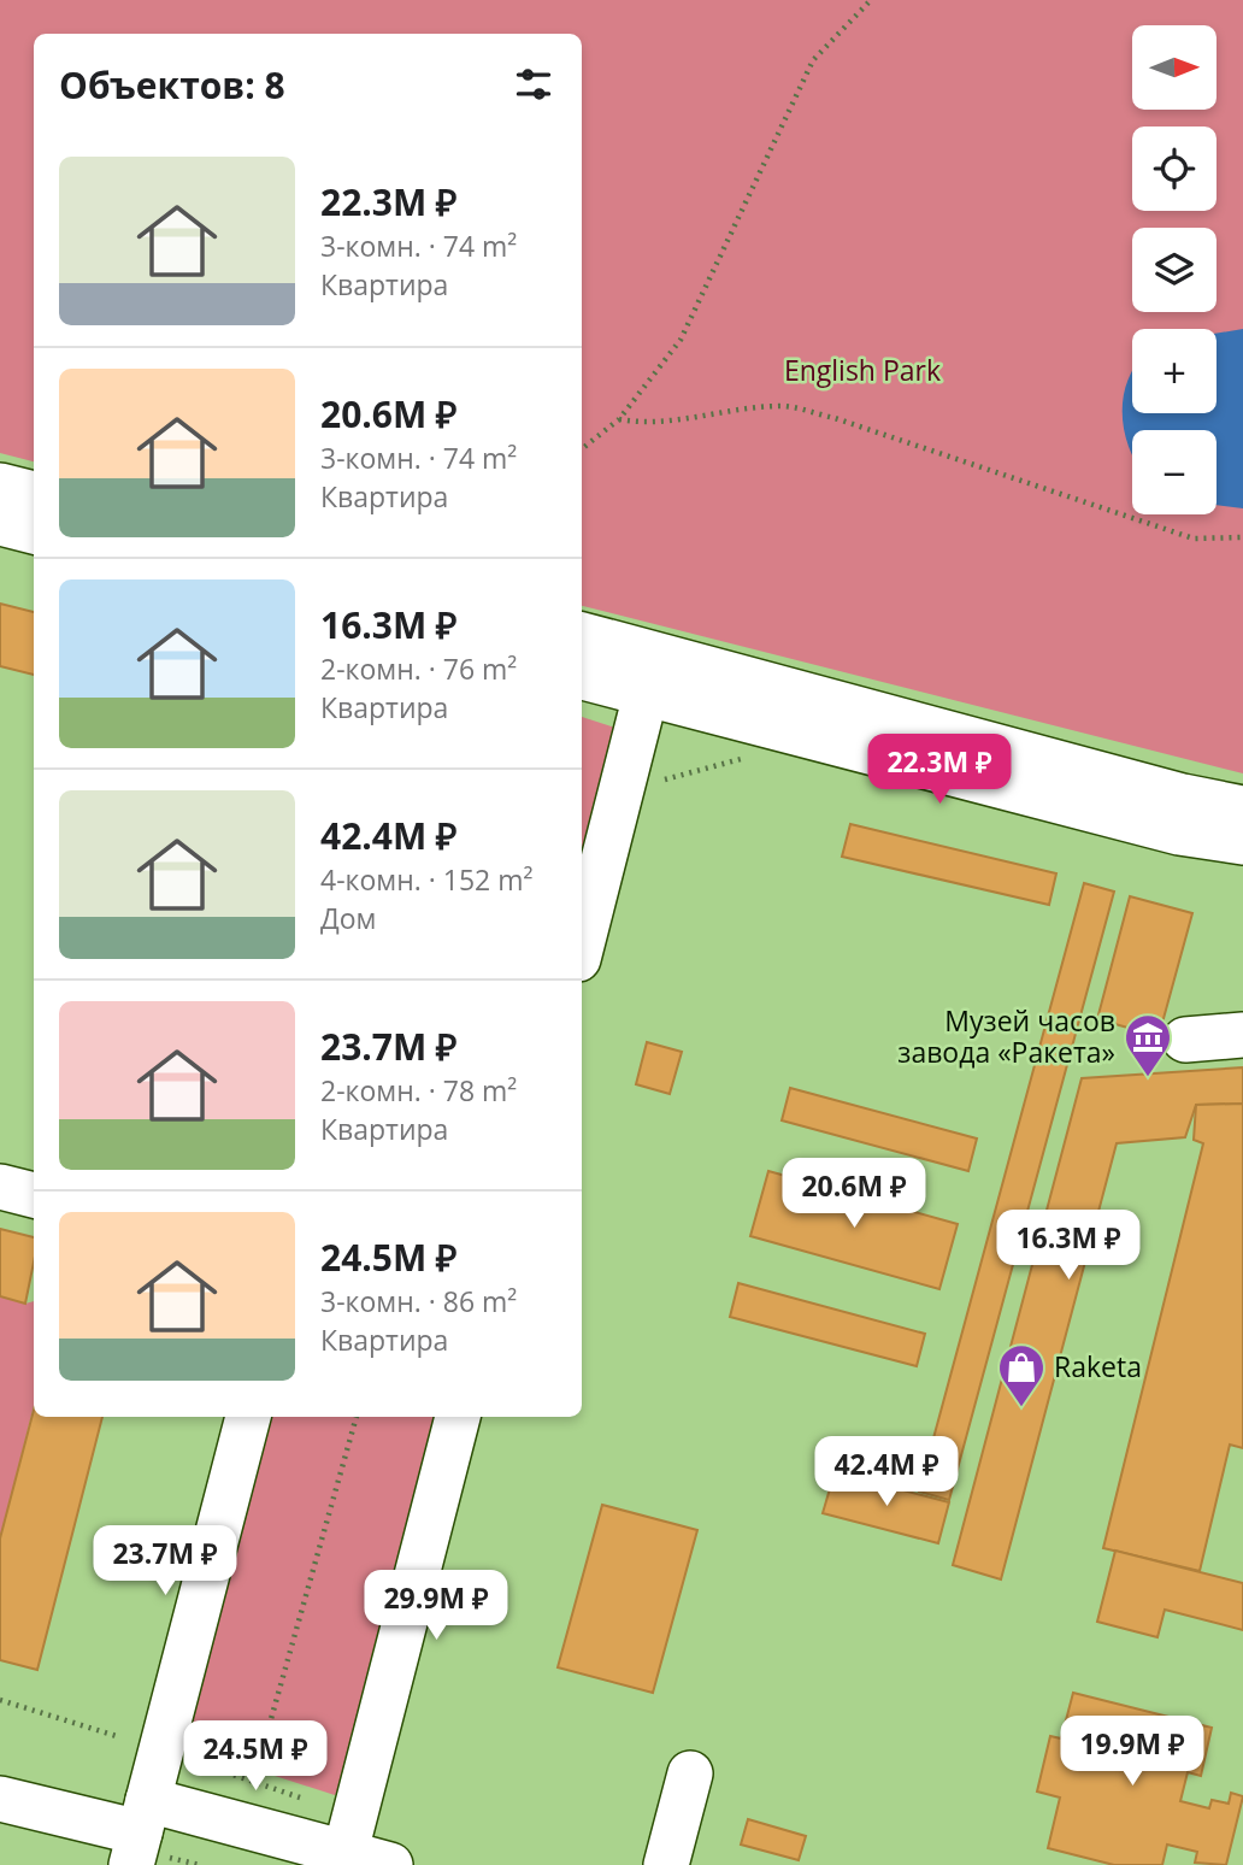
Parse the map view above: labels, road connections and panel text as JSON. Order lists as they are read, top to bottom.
{
  "parks": ["English Park"],
  "places": {
    "museum": ["Музей часов завода «Ракета»"],
    "shop": ["Raketa"]
  },
  "north": "right",
  "page": {
    "map_buttons": ["+", "−"],
    "heading": "Объектов: 8",
    "list": [
      {
        "name": "22.3M ₽",
        "note": "3-комн. · 74 m² · Квартира"
      },
      {
        "name": "20.6M ₽",
        "note": "3-комн. · 74 m² · Квартира"
      },
      {
        "name": "16.3M ₽",
        "note": "2-комн. · 76 m² · Квартира"
      },
      {
        "name": "42.4M ₽",
        "note": "4-комн. · 152 m² · Дом"
      },
      {
        "name": "23.7M ₽",
        "note": "2-комн. · 78 m² · Квартира"
      },
      {
        "name": "24.5M ₽",
        "note": "3-комн. · 86 m² · Квартира"
      }
    ],
    "price": [
      "22.3M ₽",
      "20.6M ₽",
      "16.3M ₽",
      "42.4M ₽",
      "23.7M ₽",
      "29.9M ₽",
      "19.9M ₽",
      "24.5M ₽"
    ]
  }
}
